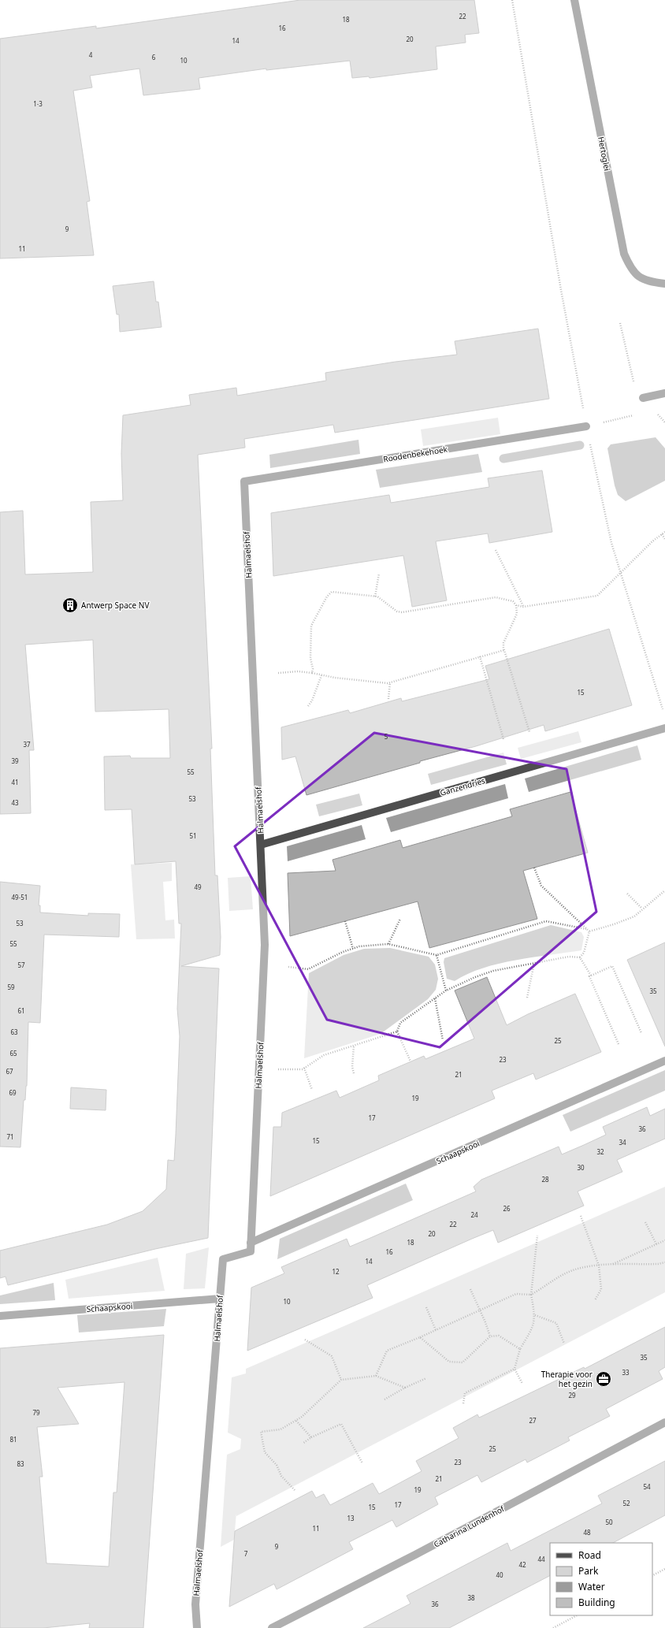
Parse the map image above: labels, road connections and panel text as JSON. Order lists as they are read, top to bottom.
{
  "streets": {
    "street": [
      "Hertoglei",
      "Roodenbekehoek",
      "Halmaelshof",
      "Ganzendries",
      "Schaapskooi",
      "Catharina Lundenhof"
    ]
  },
  "crossings": [
    ["Roodenbekehoek", "Halmaelshof"],
    ["Halmaelshof", "Ganzendries"],
    ["Halmaelshof", "Schaapskooi"]
  ],
  "places": {
    "building": ["Antwerp Space NV"],
    "office": ["Therapie voor het gezin"]
  },
  "house_numbers": [
    "22",
    "18",
    "16",
    "20",
    "14",
    "4",
    "6",
    "10",
    "1-3",
    "9",
    "11",
    "15",
    "5",
    "37",
    "39",
    "55",
    "41",
    "53",
    "43",
    "51",
    "49",
    "49-51",
    "53",
    "55",
    "57",
    "59",
    "35",
    "61",
    "63",
    "25",
    "65",
    "23",
    "67",
    "21",
    "69",
    "19",
    "17",
    "36",
    "71",
    "15",
    "34",
    "32",
    "30",
    "28",
    "26",
    "24",
    "22",
    "20",
    "18",
    "16",
    "14",
    "12",
    "10",
    "35",
    "33",
    "29",
    "79",
    "27",
    "81",
    "25",
    "23",
    "83",
    "21",
    "54",
    "19",
    "52",
    "17",
    "15",
    "13",
    "50",
    "11",
    "48",
    "9",
    "7",
    "44",
    "42",
    "40",
    "38",
    "36"
  ],
  "legend": [
    "Road",
    "Park",
    "Water",
    "Building"
  ]
}
